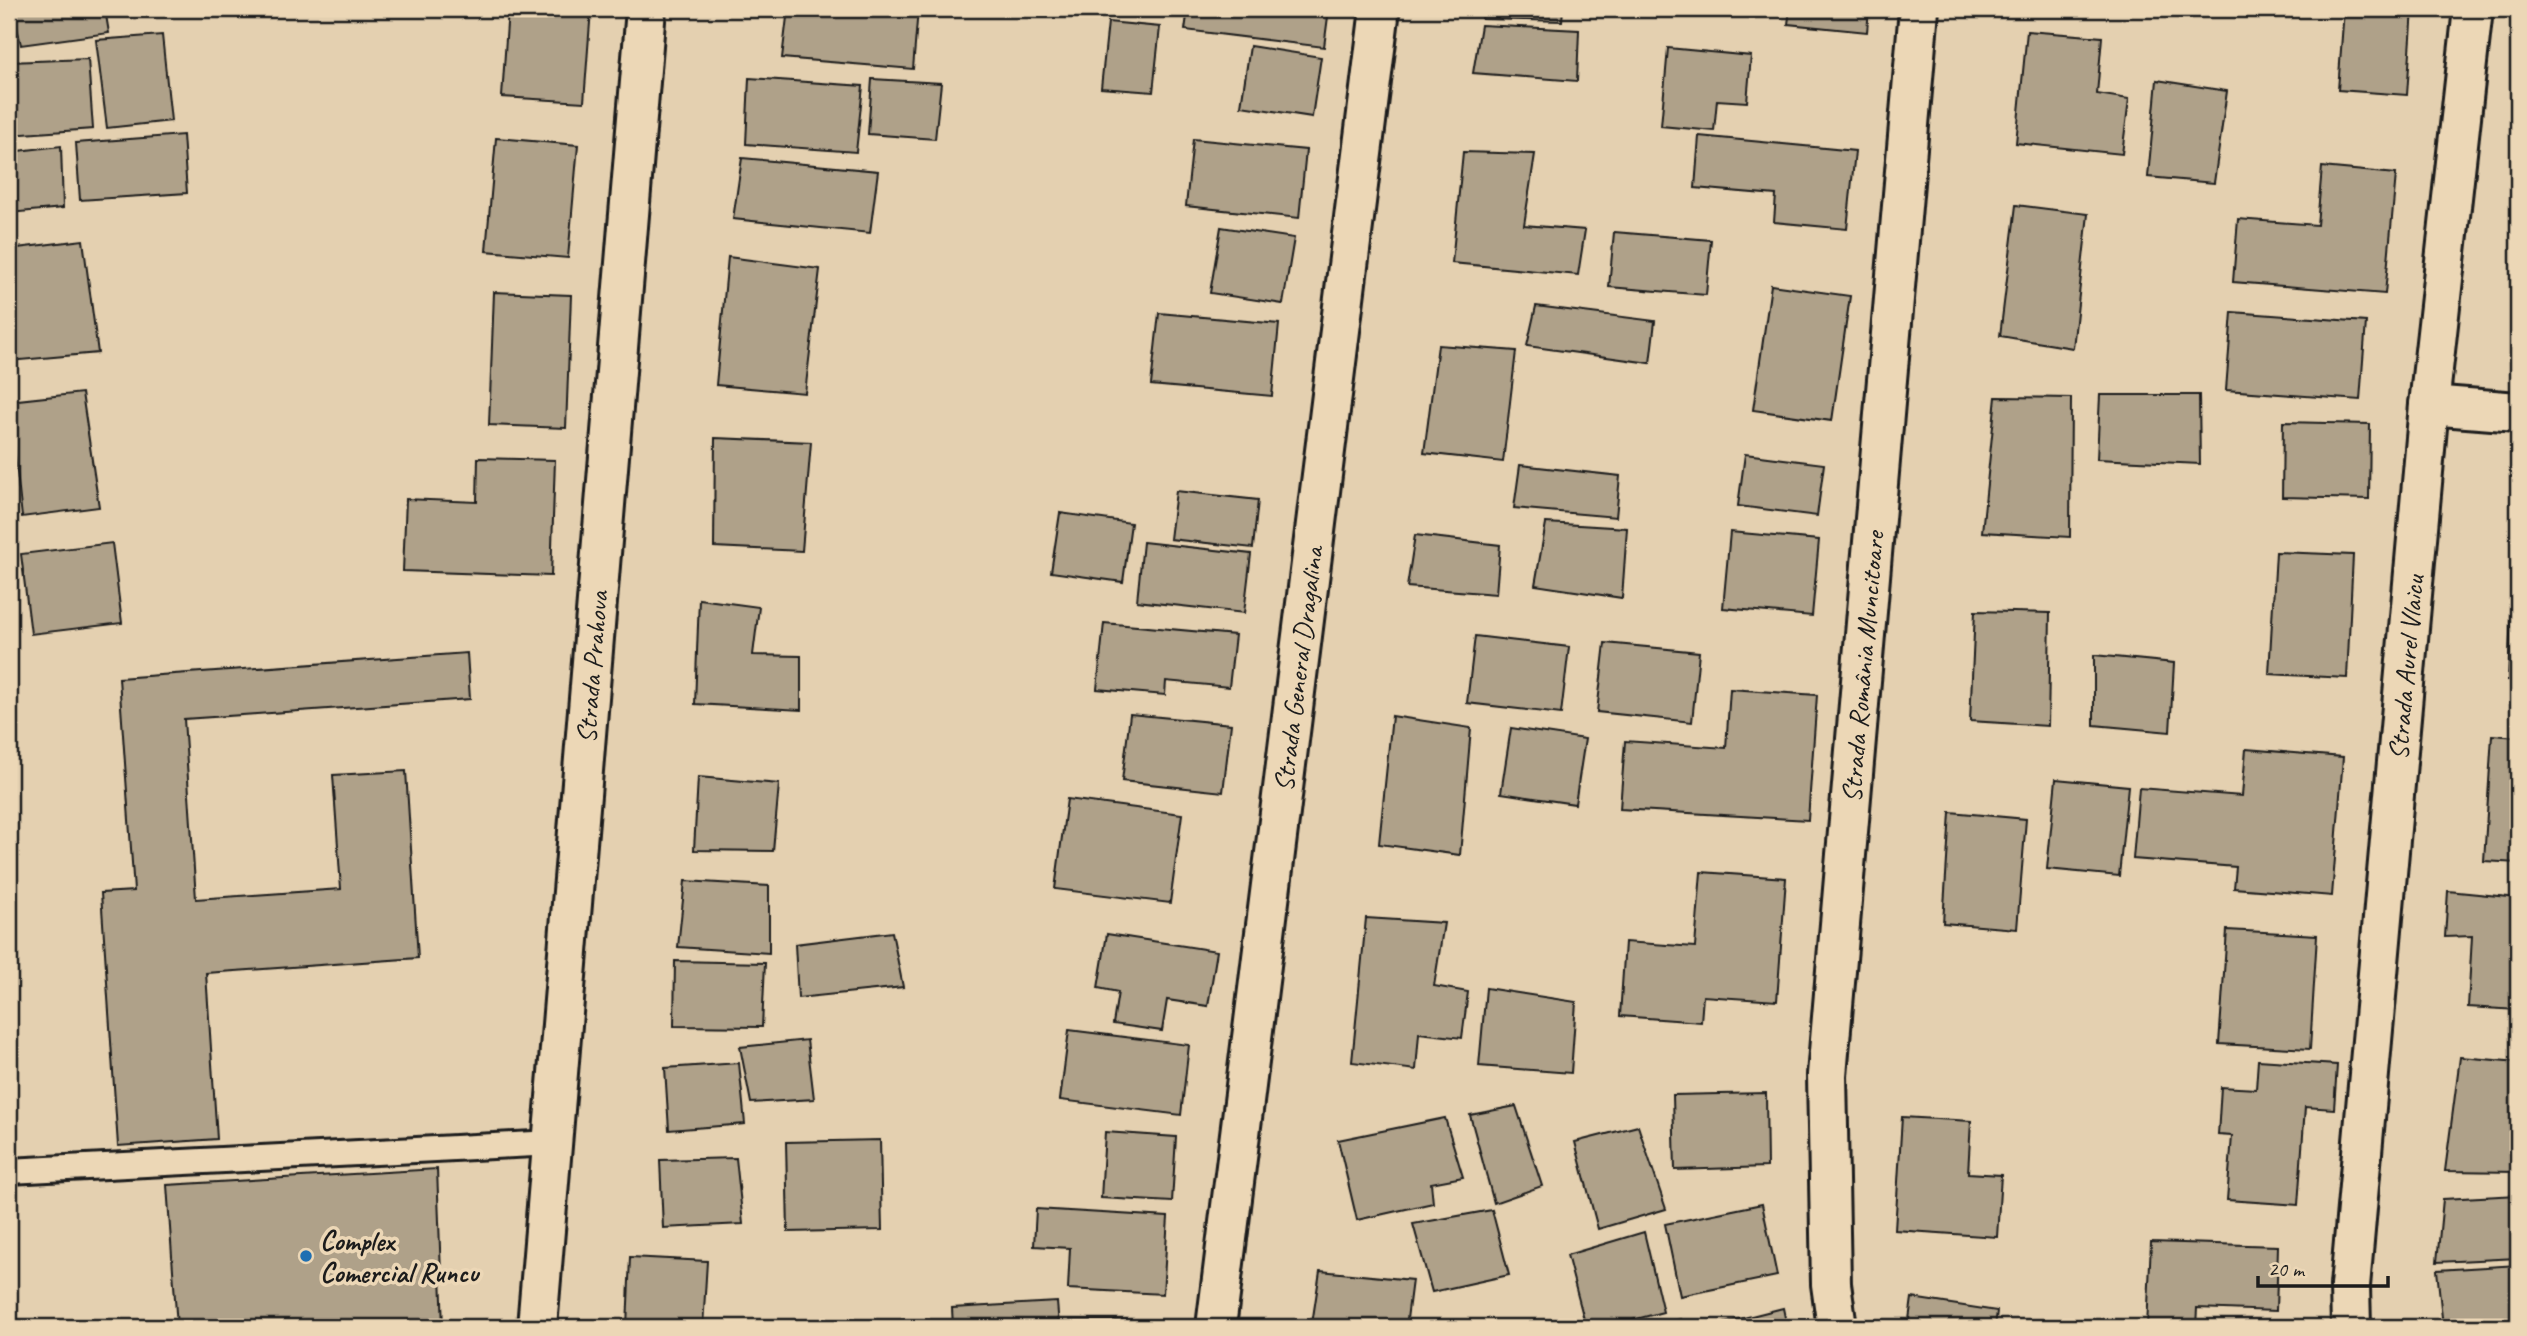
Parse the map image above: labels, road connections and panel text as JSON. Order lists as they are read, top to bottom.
{
  "streets": {
    "street": [
      "Strada Aurel Vlaicu",
      "Strada Prahova",
      "Strada General Dragalina",
      "Strada România Muncitoare"
    ]
  },
  "places": ["Complex Comercial Runcu"],
  "scale_bar": "20 m"
}
